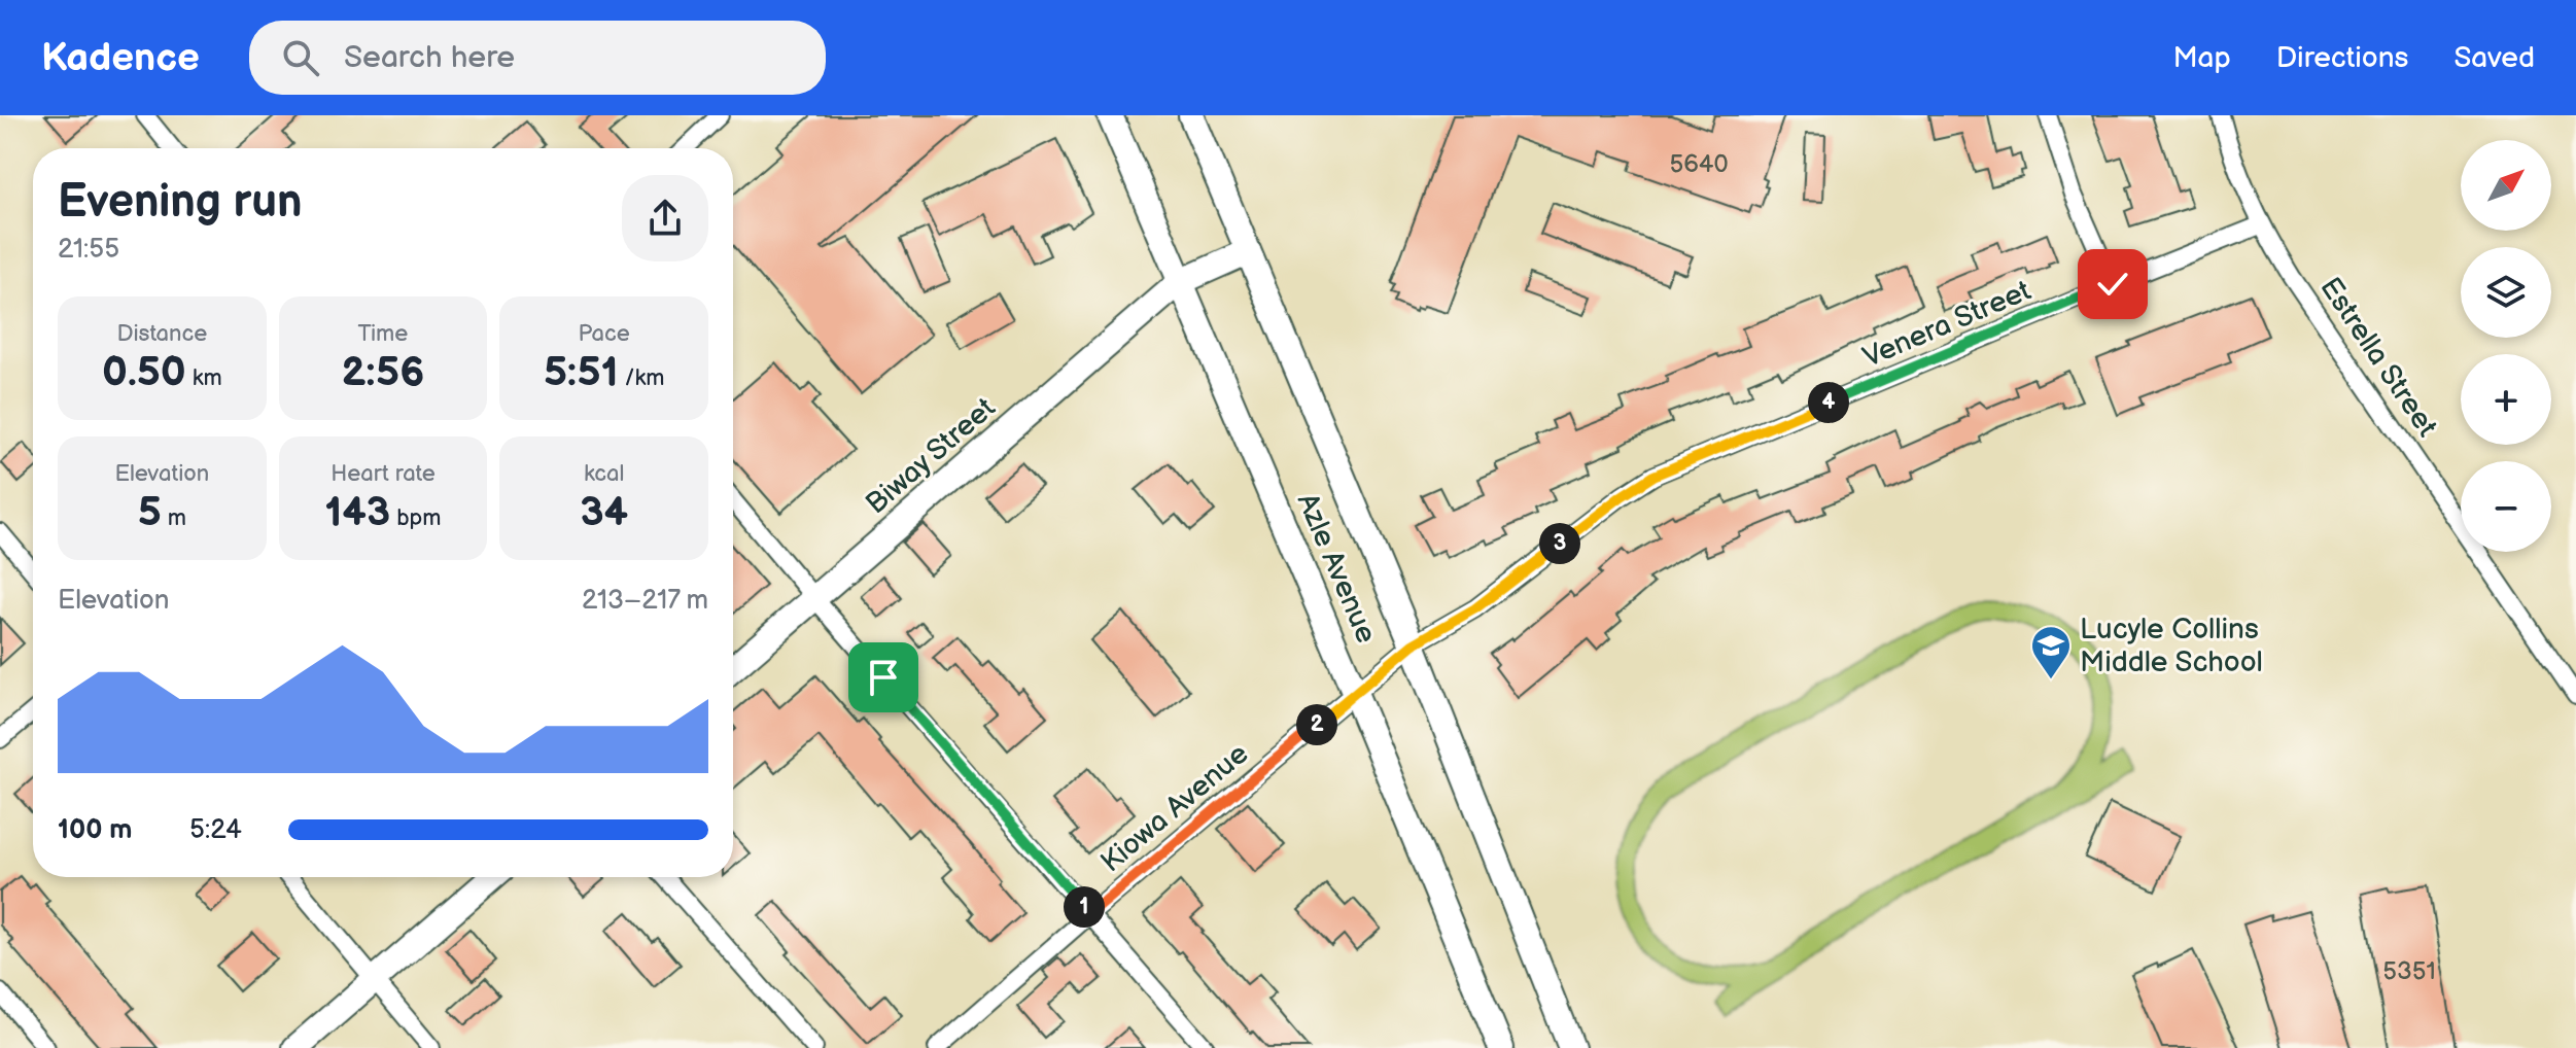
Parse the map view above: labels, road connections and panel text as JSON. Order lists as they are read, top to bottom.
{
  "streets": {
    "main road": ["Biway Street", "Azle Avenue"],
    "street": ["Venera Street", "Estrella Street", "Kiowa Avenue"]
  },
  "crossings": [
    ["Venera Street", "Estrella Street"],
    ["Venera Street", "Azle Avenue"],
    ["Venera Street", "Kiowa Avenue"],
    ["Biway Street", "Azle Avenue"],
    ["Azle Avenue", "Kiowa Avenue"]
  ],
  "places": {
    "school or university": ["Lucyle Collins Middle School"]
  },
  "house_numbers": ["5640", "5351"],
  "north": "top right",
  "page": {
    "header": "Kadence",
    "search": "Search here",
    "nav": ["Map", "Directions", "Saved"],
    "map_buttons": ["+", "−"],
    "heading": ["Evening run", "21:55"],
    "stats": [
      ["Distance", "0.50 km"],
      ["Time", "2:56"],
      ["Pace", "5:51 /km"],
      ["Elevation", "5 m"],
      ["Heart rate", "143 bpm"],
      ["kcal", "34"]
    ],
    "pins": [
      "4",
      "3",
      "2",
      "1"
    ],
    "chart": ["Elevation", "213–217 m"],
    "list": [
      {
        "name": "100 m",
        "note": "5:24"
      }
    ]
  }
}
